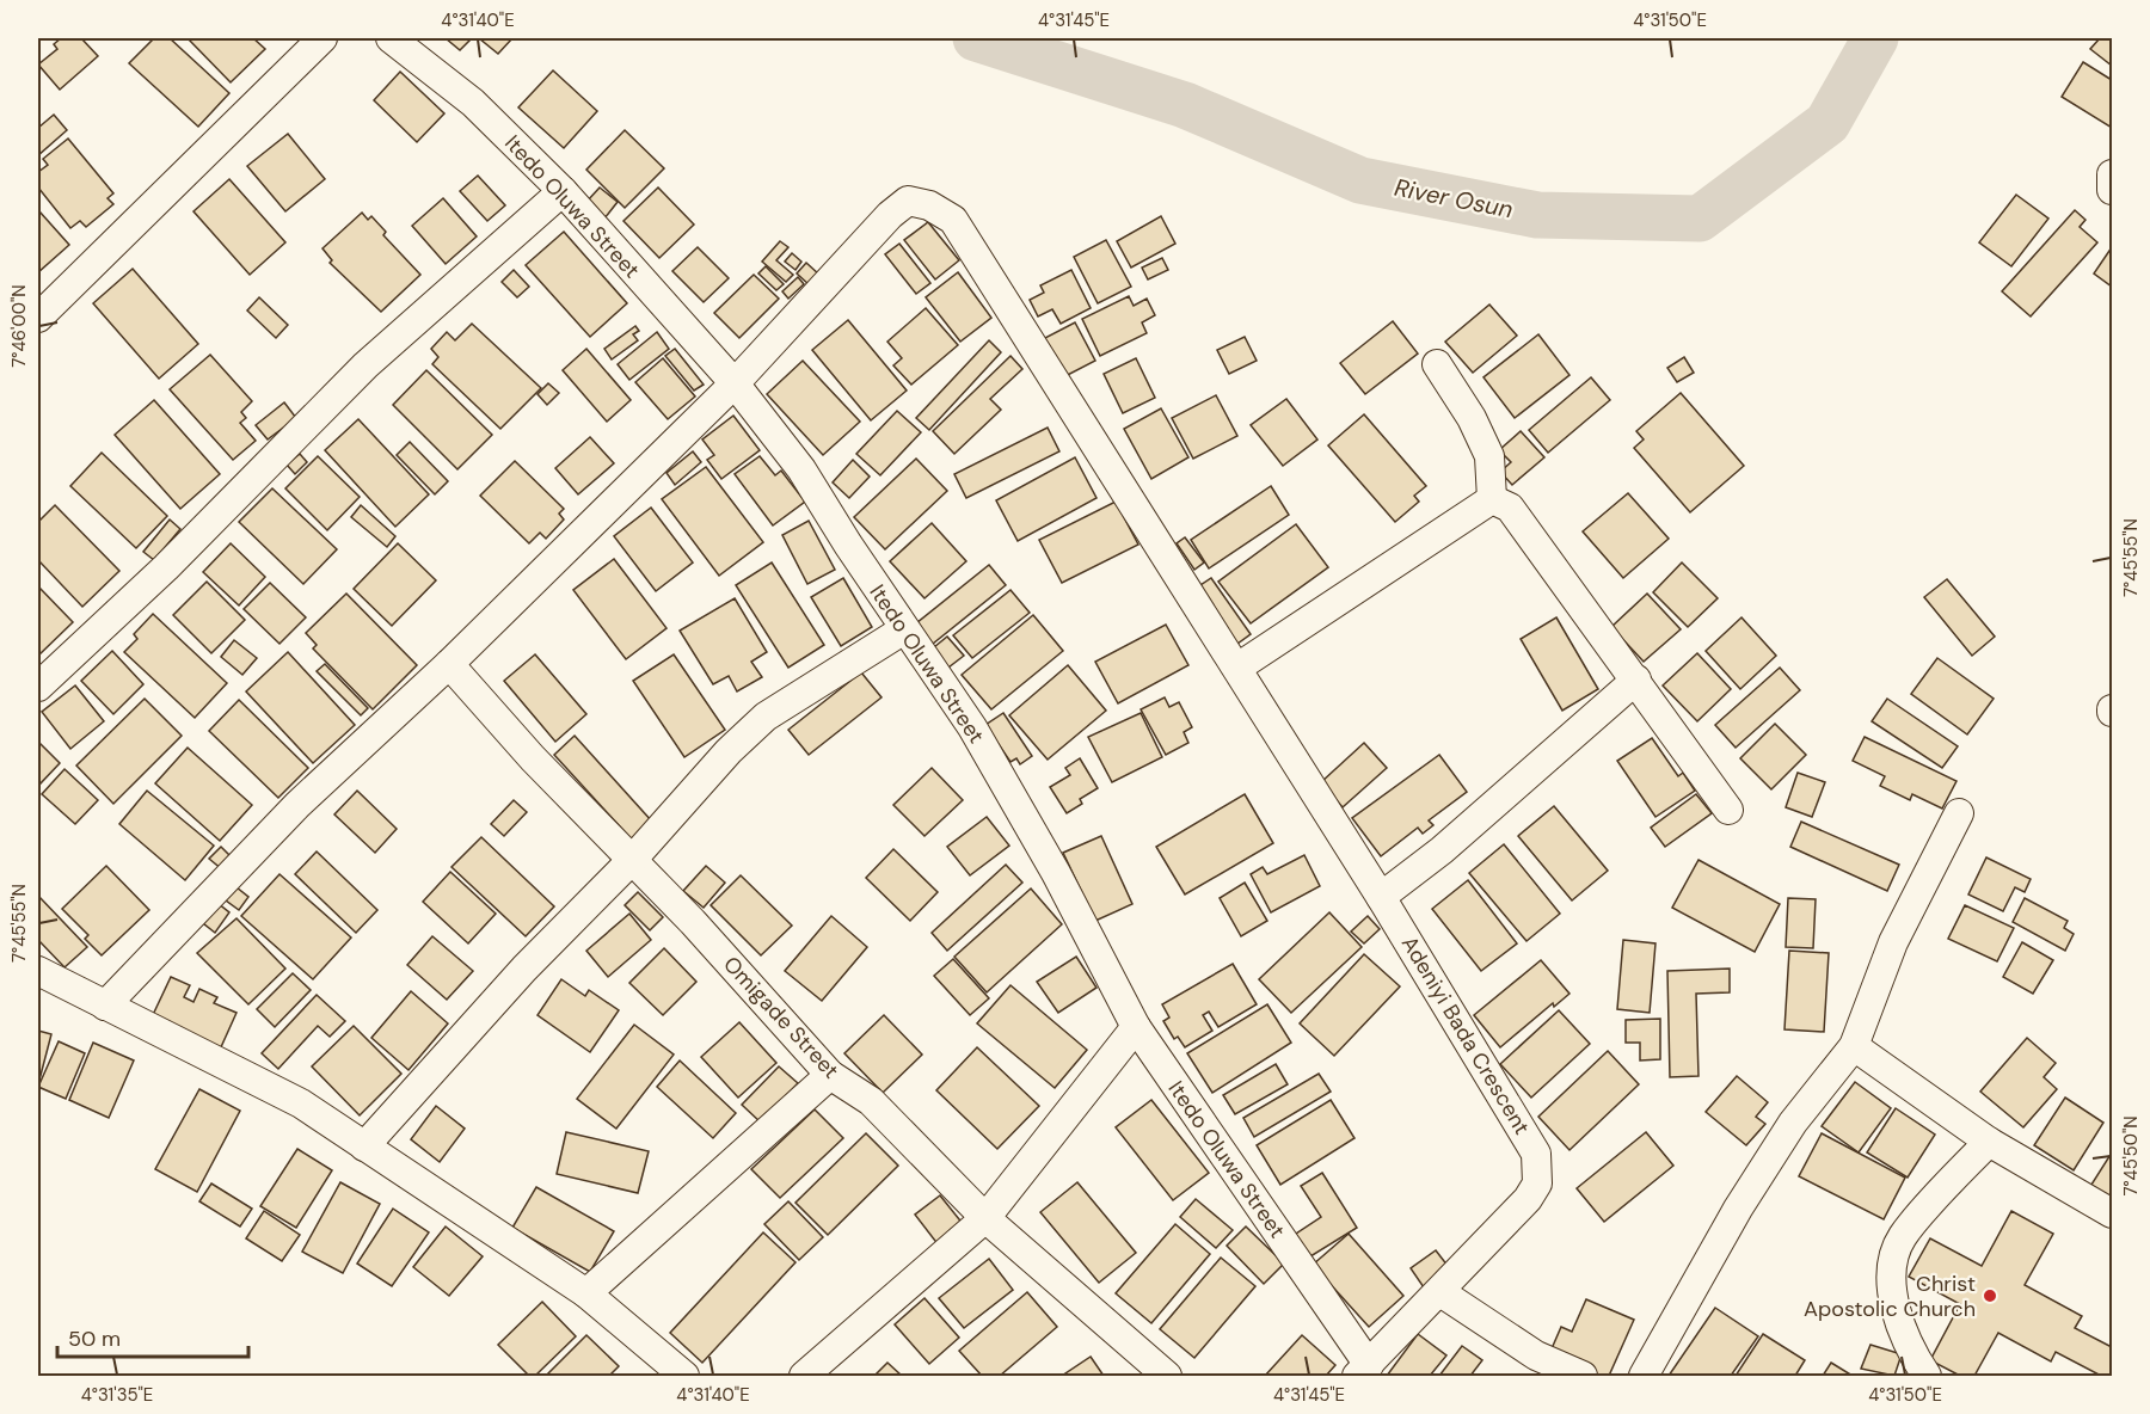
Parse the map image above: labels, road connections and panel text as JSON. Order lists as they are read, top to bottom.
{
  "streets": {
    "street": ["Itedo Oluwa Street", "Omigade Street", "Adeniyi Bada Crescent"]
  },
  "crossings": [
    ["Itedo Oluwa Street", "Adeniyi Bada Crescent"]
  ],
  "water": ["River Osun"],
  "places": ["Christ Apostolic Church"],
  "scale_bar": "50 m",
  "coordinates": [
    "4°31'40\"E",
    "4°31'45\"E",
    "4°31'50\"E",
    "7°46'00\"N",
    "7°45'55\"N",
    "7°45'50\"N",
    "4°31'35\"E"
  ]
}
